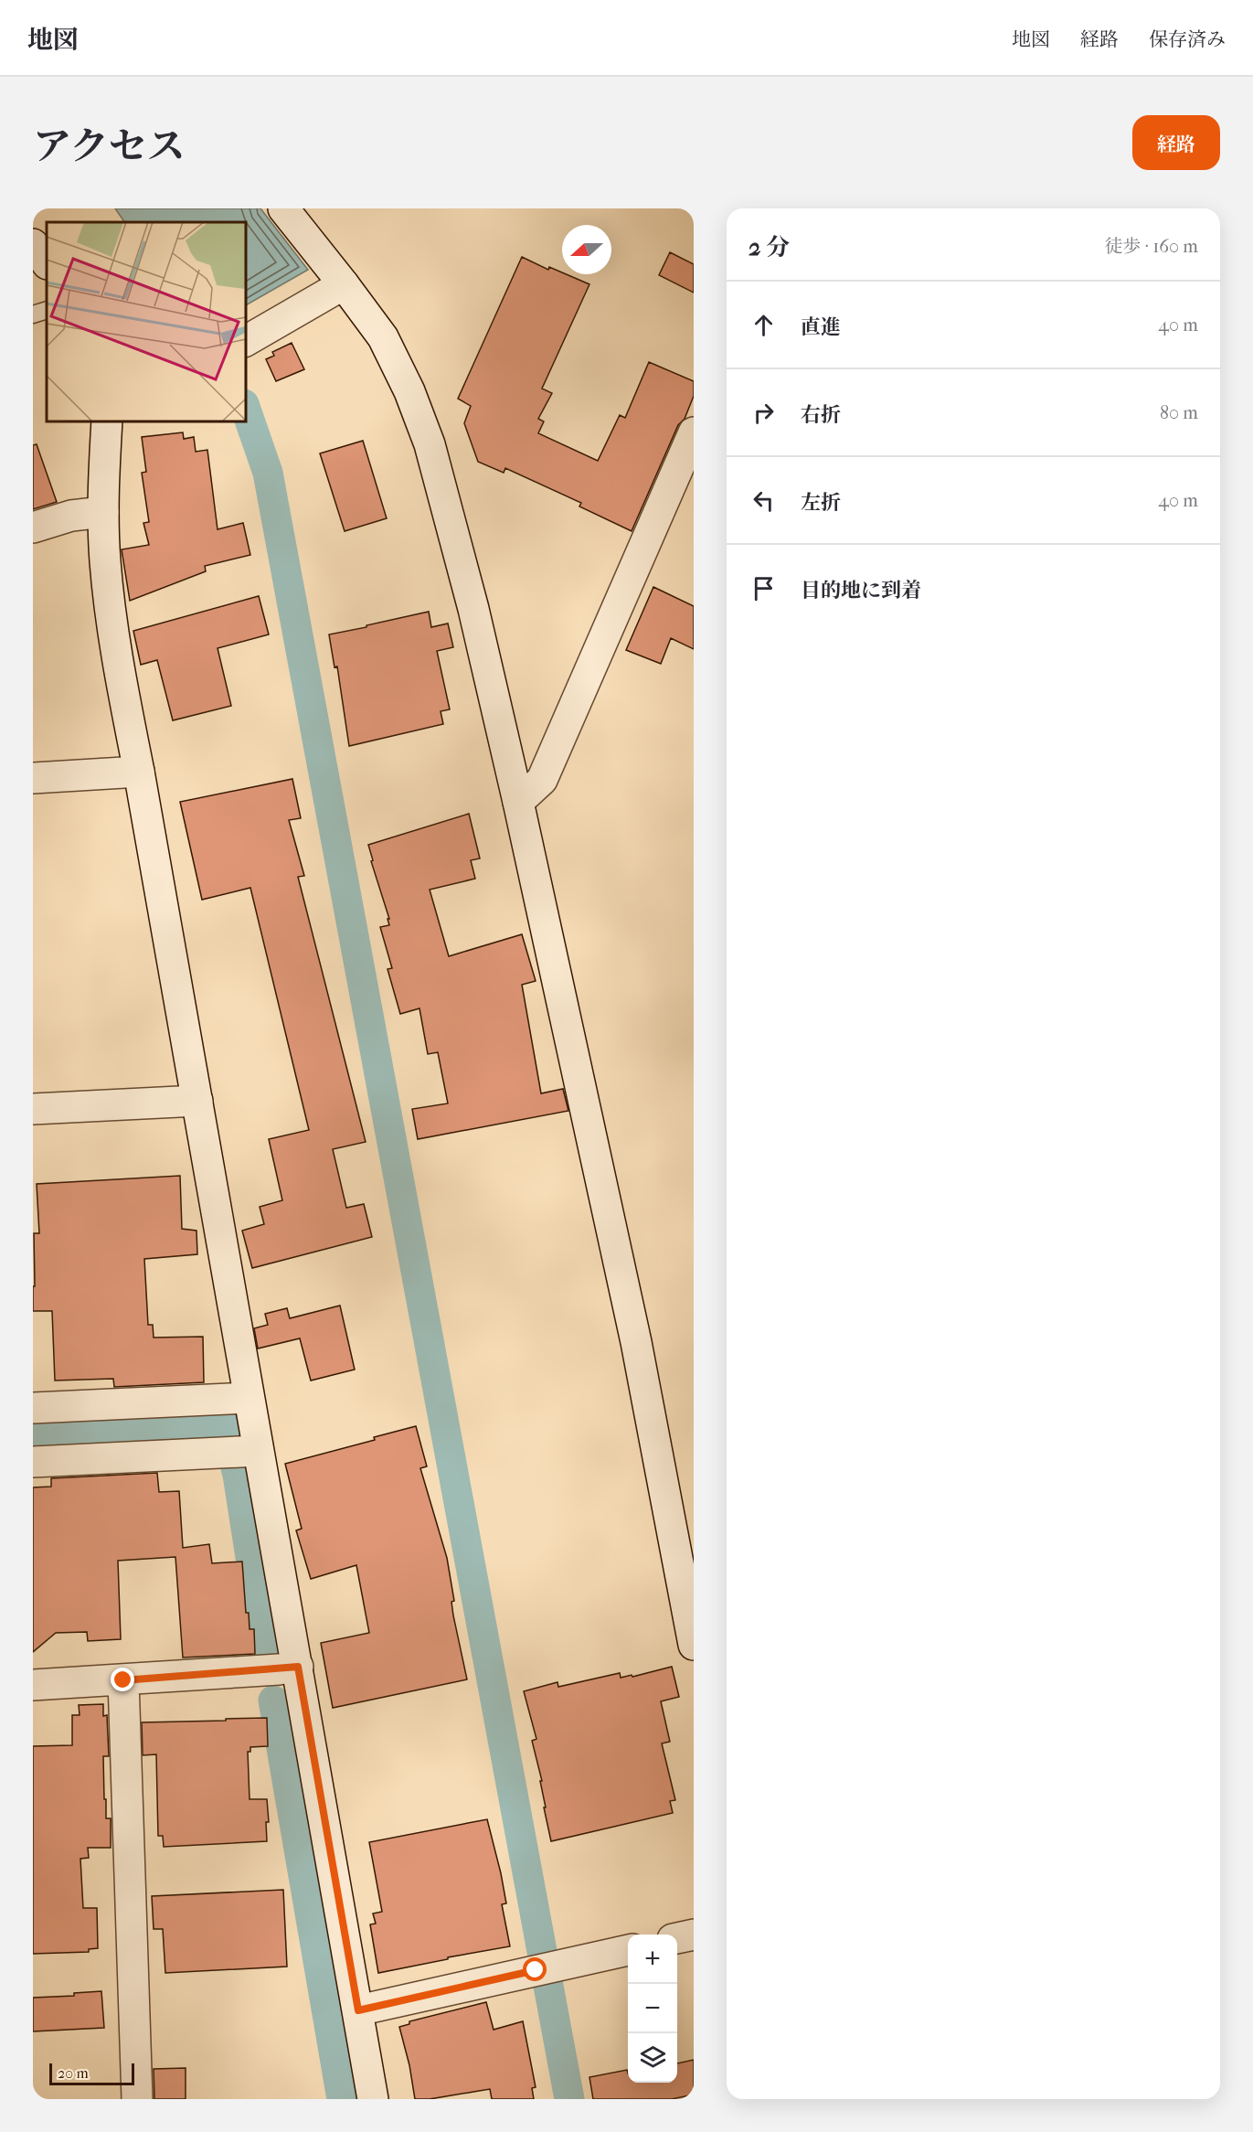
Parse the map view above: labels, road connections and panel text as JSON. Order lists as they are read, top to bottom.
{
  "scale_bar": "20 m",
  "north": "left",
  "page": {
    "header": "地図",
    "nav": ["地図", "経路", "保存済み"],
    "title": "アクセス",
    "buttons": "経路",
    "heading": ["2 分", "徒歩 · 160 m"],
    "list": [
      ["直進", "40 m"],
      ["右折", "80 m"],
      ["左折", "40 m"],
      "目的地に到着"
    ],
    "map_buttons": ["+", "−"],
    "scale": "20 m"
  }
}
